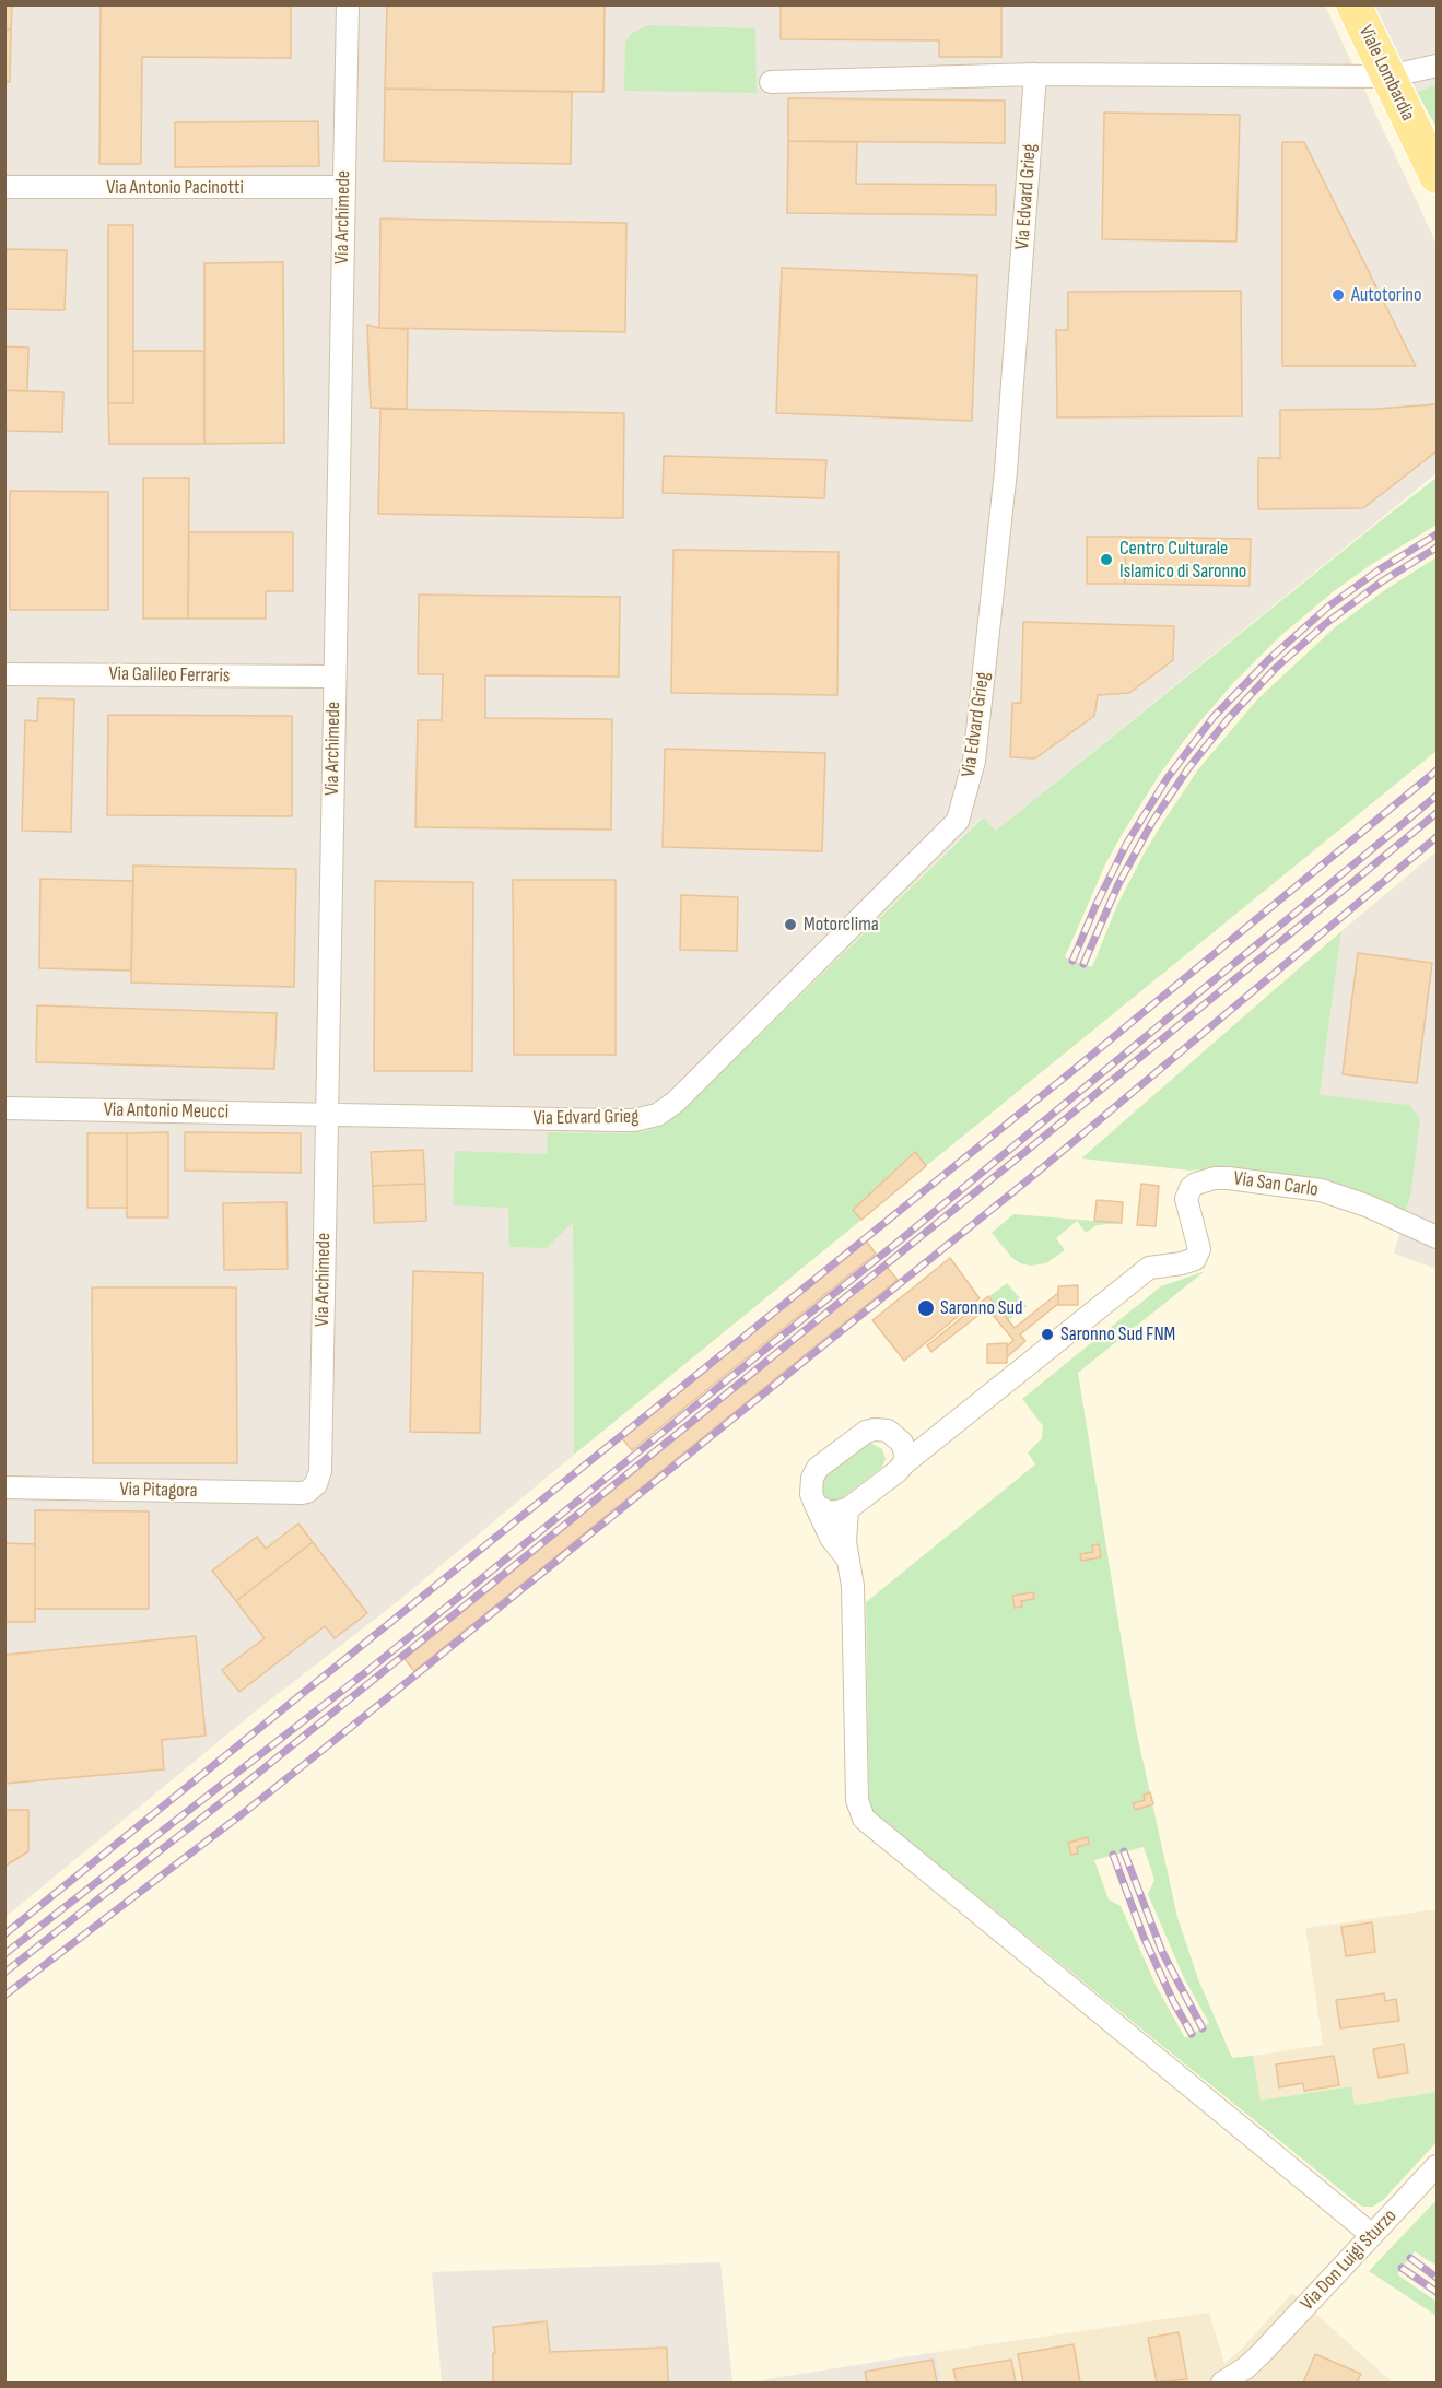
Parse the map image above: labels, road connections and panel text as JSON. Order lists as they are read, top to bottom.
{
  "streets": {
    "main road": ["Viale Lombardia"],
    "street": [
      "Via Antonio Pacinotti",
      "Via Edvard Grieg",
      "Via Archimede",
      "Via Galileo Ferraris",
      "Via Antonio Meucci",
      "Via San Carlo",
      "Via Pitagora",
      "Via Don Luigi Sturzo"
    ]
  },
  "crossings": [
    ["Via Antonio Pacinotti", "Via Archimede"],
    ["Via Edvard Grieg", "Via Archimede"],
    ["Via Edvard Grieg", "Via Antonio Meucci"],
    ["Via Archimede", "Via Galileo Ferraris"],
    ["Via Archimede", "Via Antonio Meucci"],
    ["Via Archimede", "Via Pitagora"]
  ],
  "places": [
    "Autotorino",
    "Centro Culturale Islamico di Saronno",
    "Motorclima",
    "Saronno Sud",
    "Saronno Sud FNM"
  ]
}
